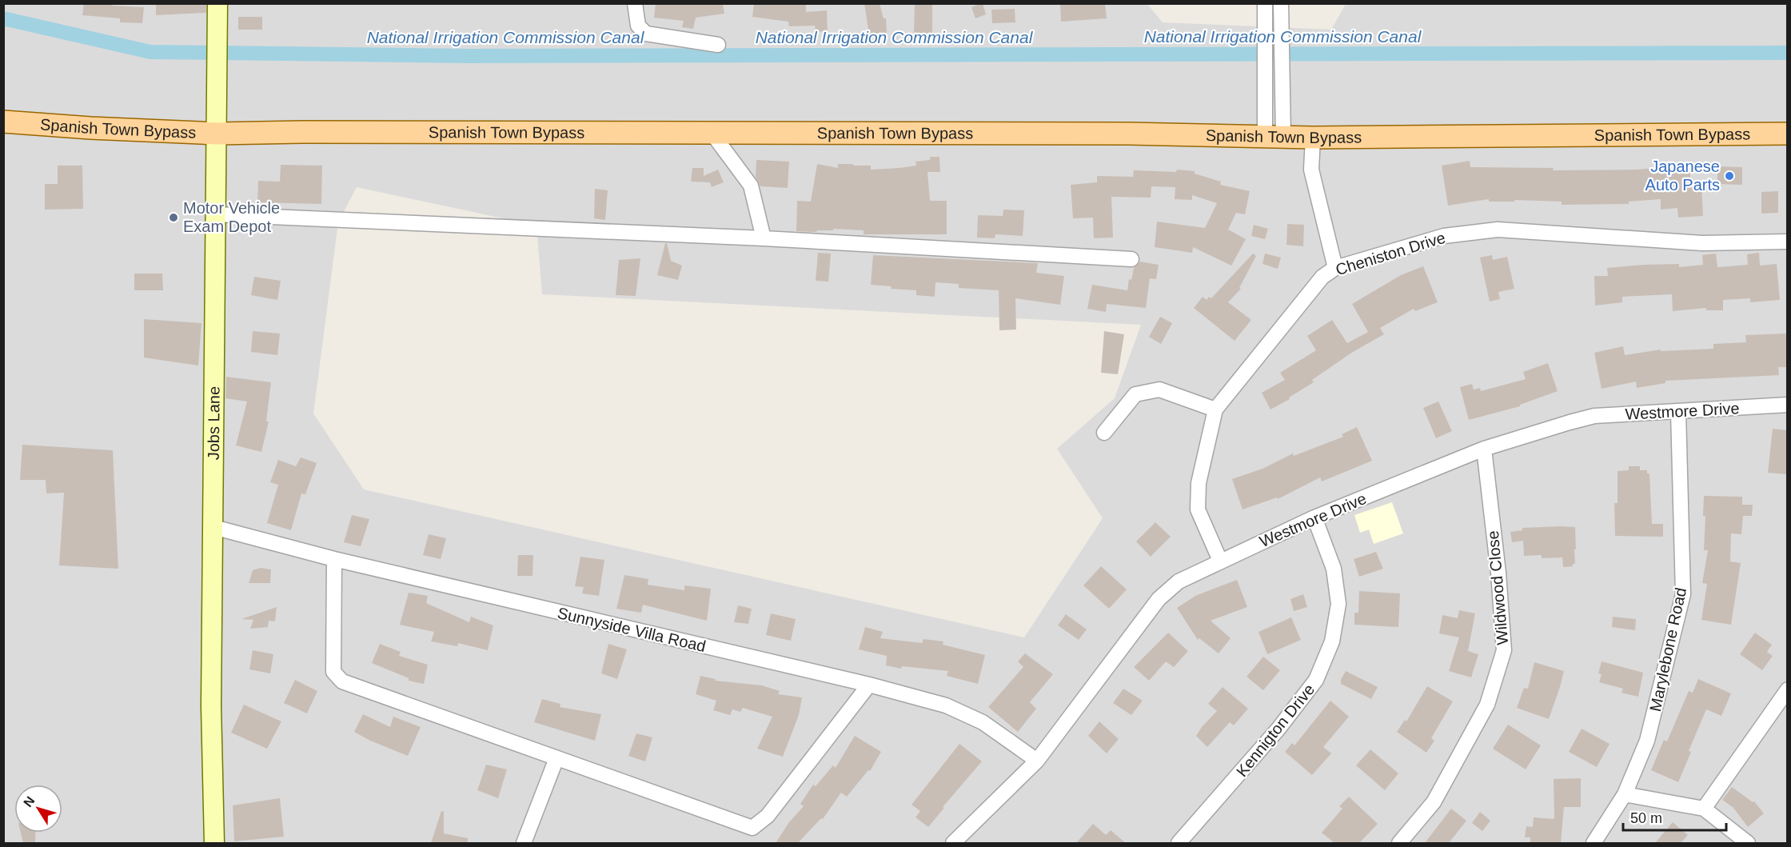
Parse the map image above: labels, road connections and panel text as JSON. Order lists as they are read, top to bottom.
{
  "streets": {
    "main road": ["Spanish Town Bypass"],
    "street": [
      "Cheniston Drive",
      "Westmore Drive",
      "Jobs Lane",
      "Wildwood Close",
      "Sunnyside Villa Road",
      "Marylebone Road",
      "Kennigton Drive"
    ]
  },
  "crossings": [
    ["Spanish Town Bypass", "Jobs Lane"],
    ["Cheniston Drive", "Westmore Drive"],
    ["Westmore Drive", "Wildwood Close"],
    ["Westmore Drive", "Sunnyside Villa Road"],
    ["Westmore Drive", "Marylebone Road"],
    ["Westmore Drive", "Kennigton Drive"],
    ["Jobs Lane", "Sunnyside Villa Road"]
  ],
  "water": ["National Irrigation Commission Canal"],
  "places": ["Japanese Auto Parts", "Motor Vehicle Exam Depot"],
  "scale_bar": "50 m",
  "north": "top left"
}
